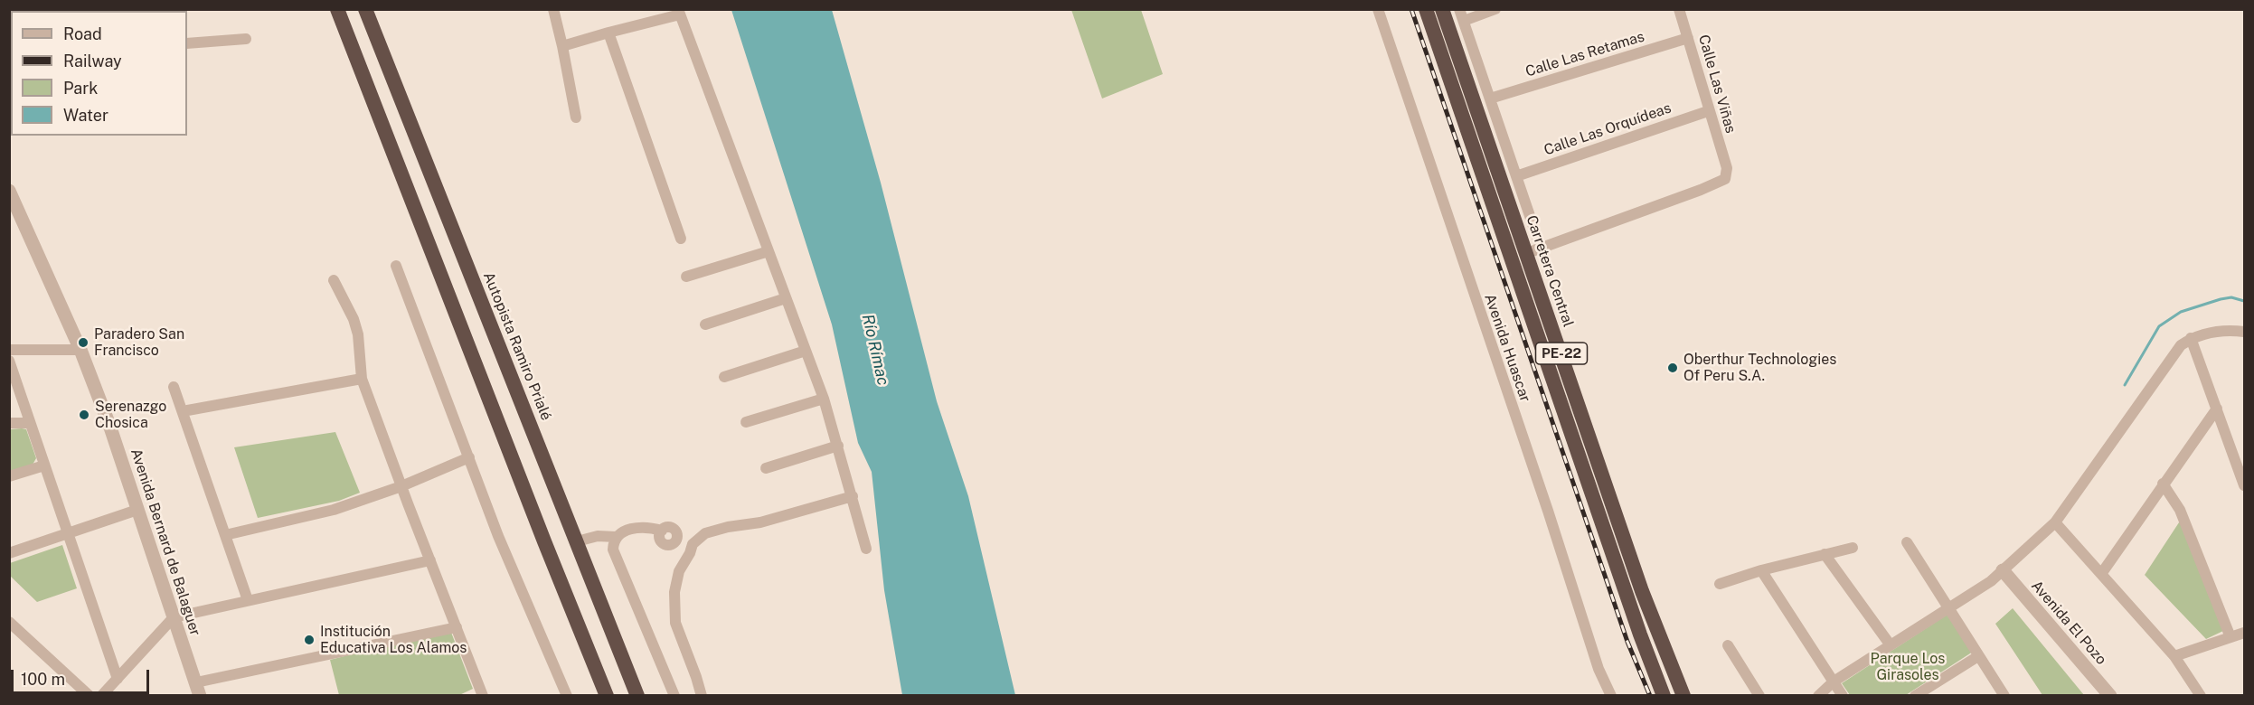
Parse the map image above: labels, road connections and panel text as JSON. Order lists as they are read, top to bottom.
{
  "streets": {
    "highway": ["Carretera Central", "Autopista Ramiro Prialé", "PE-22"],
    "street": [
      "Calle Las Retamas",
      "Calle Las Viñas",
      "Calle Las Orquídeas",
      "Avenida Huascar",
      "Avenida Bernard de Balaguer",
      "Avenida El Pozo"
    ]
  },
  "crossings": [
    ["Calle Las Retamas", "Calle Las Viñas"],
    ["Calle Las Viñas", "Calle Las Orquídeas"],
    ["Calle Las Viñas", "Carretera Central"]
  ],
  "water": ["Río Rímac"],
  "parks": ["Parque Los Girasoles"],
  "places": [
    "Paradero San Francisco",
    "Oberthur Technologies Of Peru S.A.",
    "Serenazgo Chosica",
    "Institución Educativa Los Alamos"
  ],
  "legend": [
    "Road",
    "Railway",
    "Park",
    "Water"
  ],
  "scale_bar": "100 m"
}
